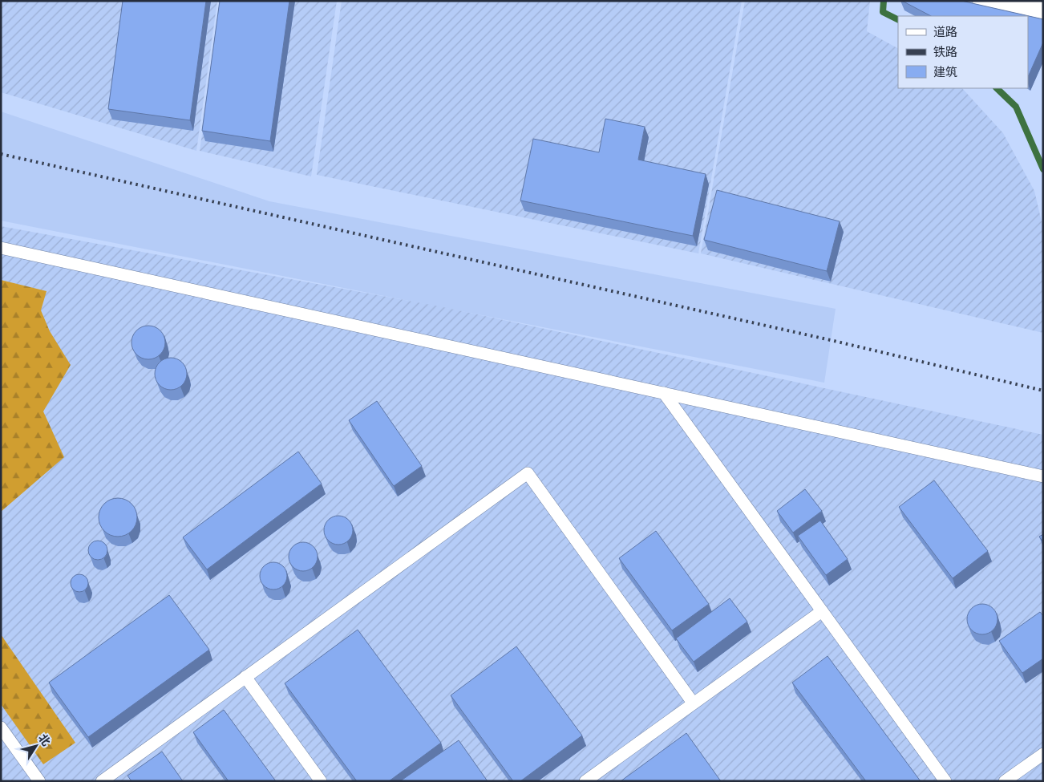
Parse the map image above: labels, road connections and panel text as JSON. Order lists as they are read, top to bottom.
{
  "legend": ["道路", "铁路", "建筑"],
  "north": "top right"
}
